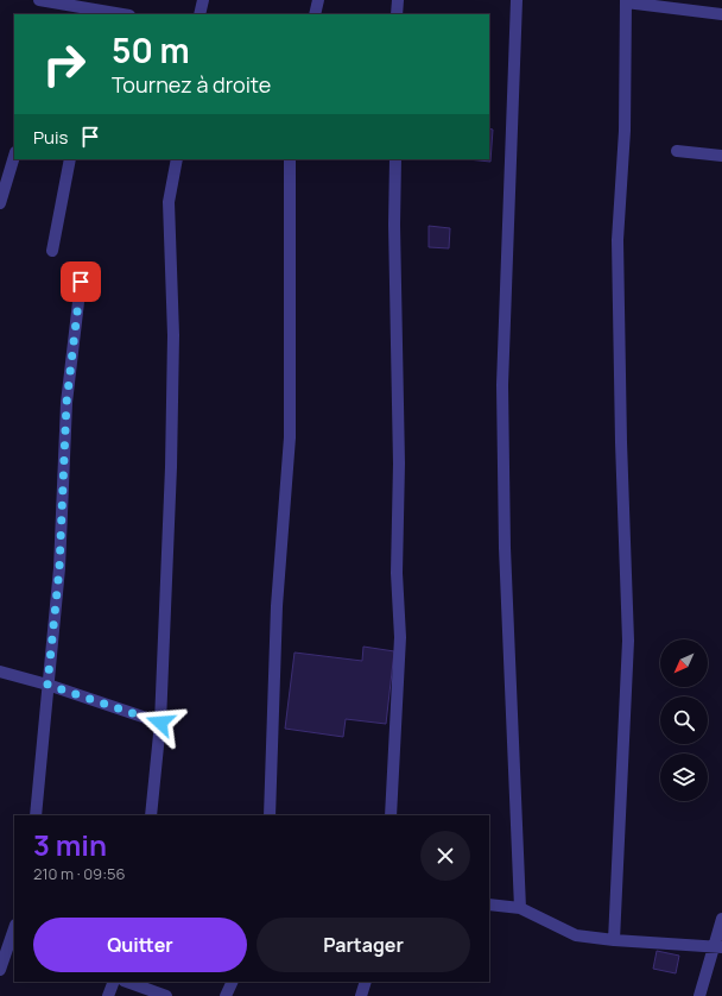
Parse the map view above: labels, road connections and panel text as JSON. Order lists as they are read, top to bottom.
{
  "north": "bottom left",
  "page": {
    "turn": ["50 m", "Tournez à droite"],
    "then": "Puis",
    "heading": ["3 min", "210 m · 09:56"],
    "buttons": ["Quitter", "Partager"]
  }
}
